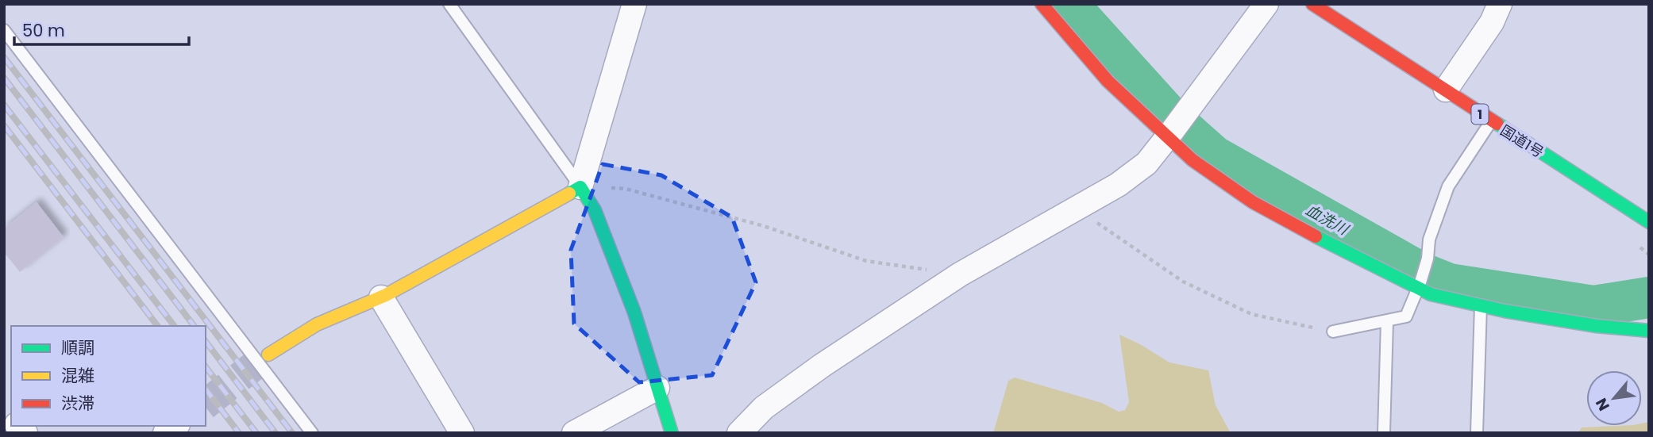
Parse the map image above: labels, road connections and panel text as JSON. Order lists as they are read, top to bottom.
{
  "streets": {
    "main road": ["1", "国道1号"]
  },
  "water": ["血洗川"],
  "legend": ["順調", "混雑", "渋滞"],
  "scale_bar": "50 m",
  "north": "bottom left"
}
